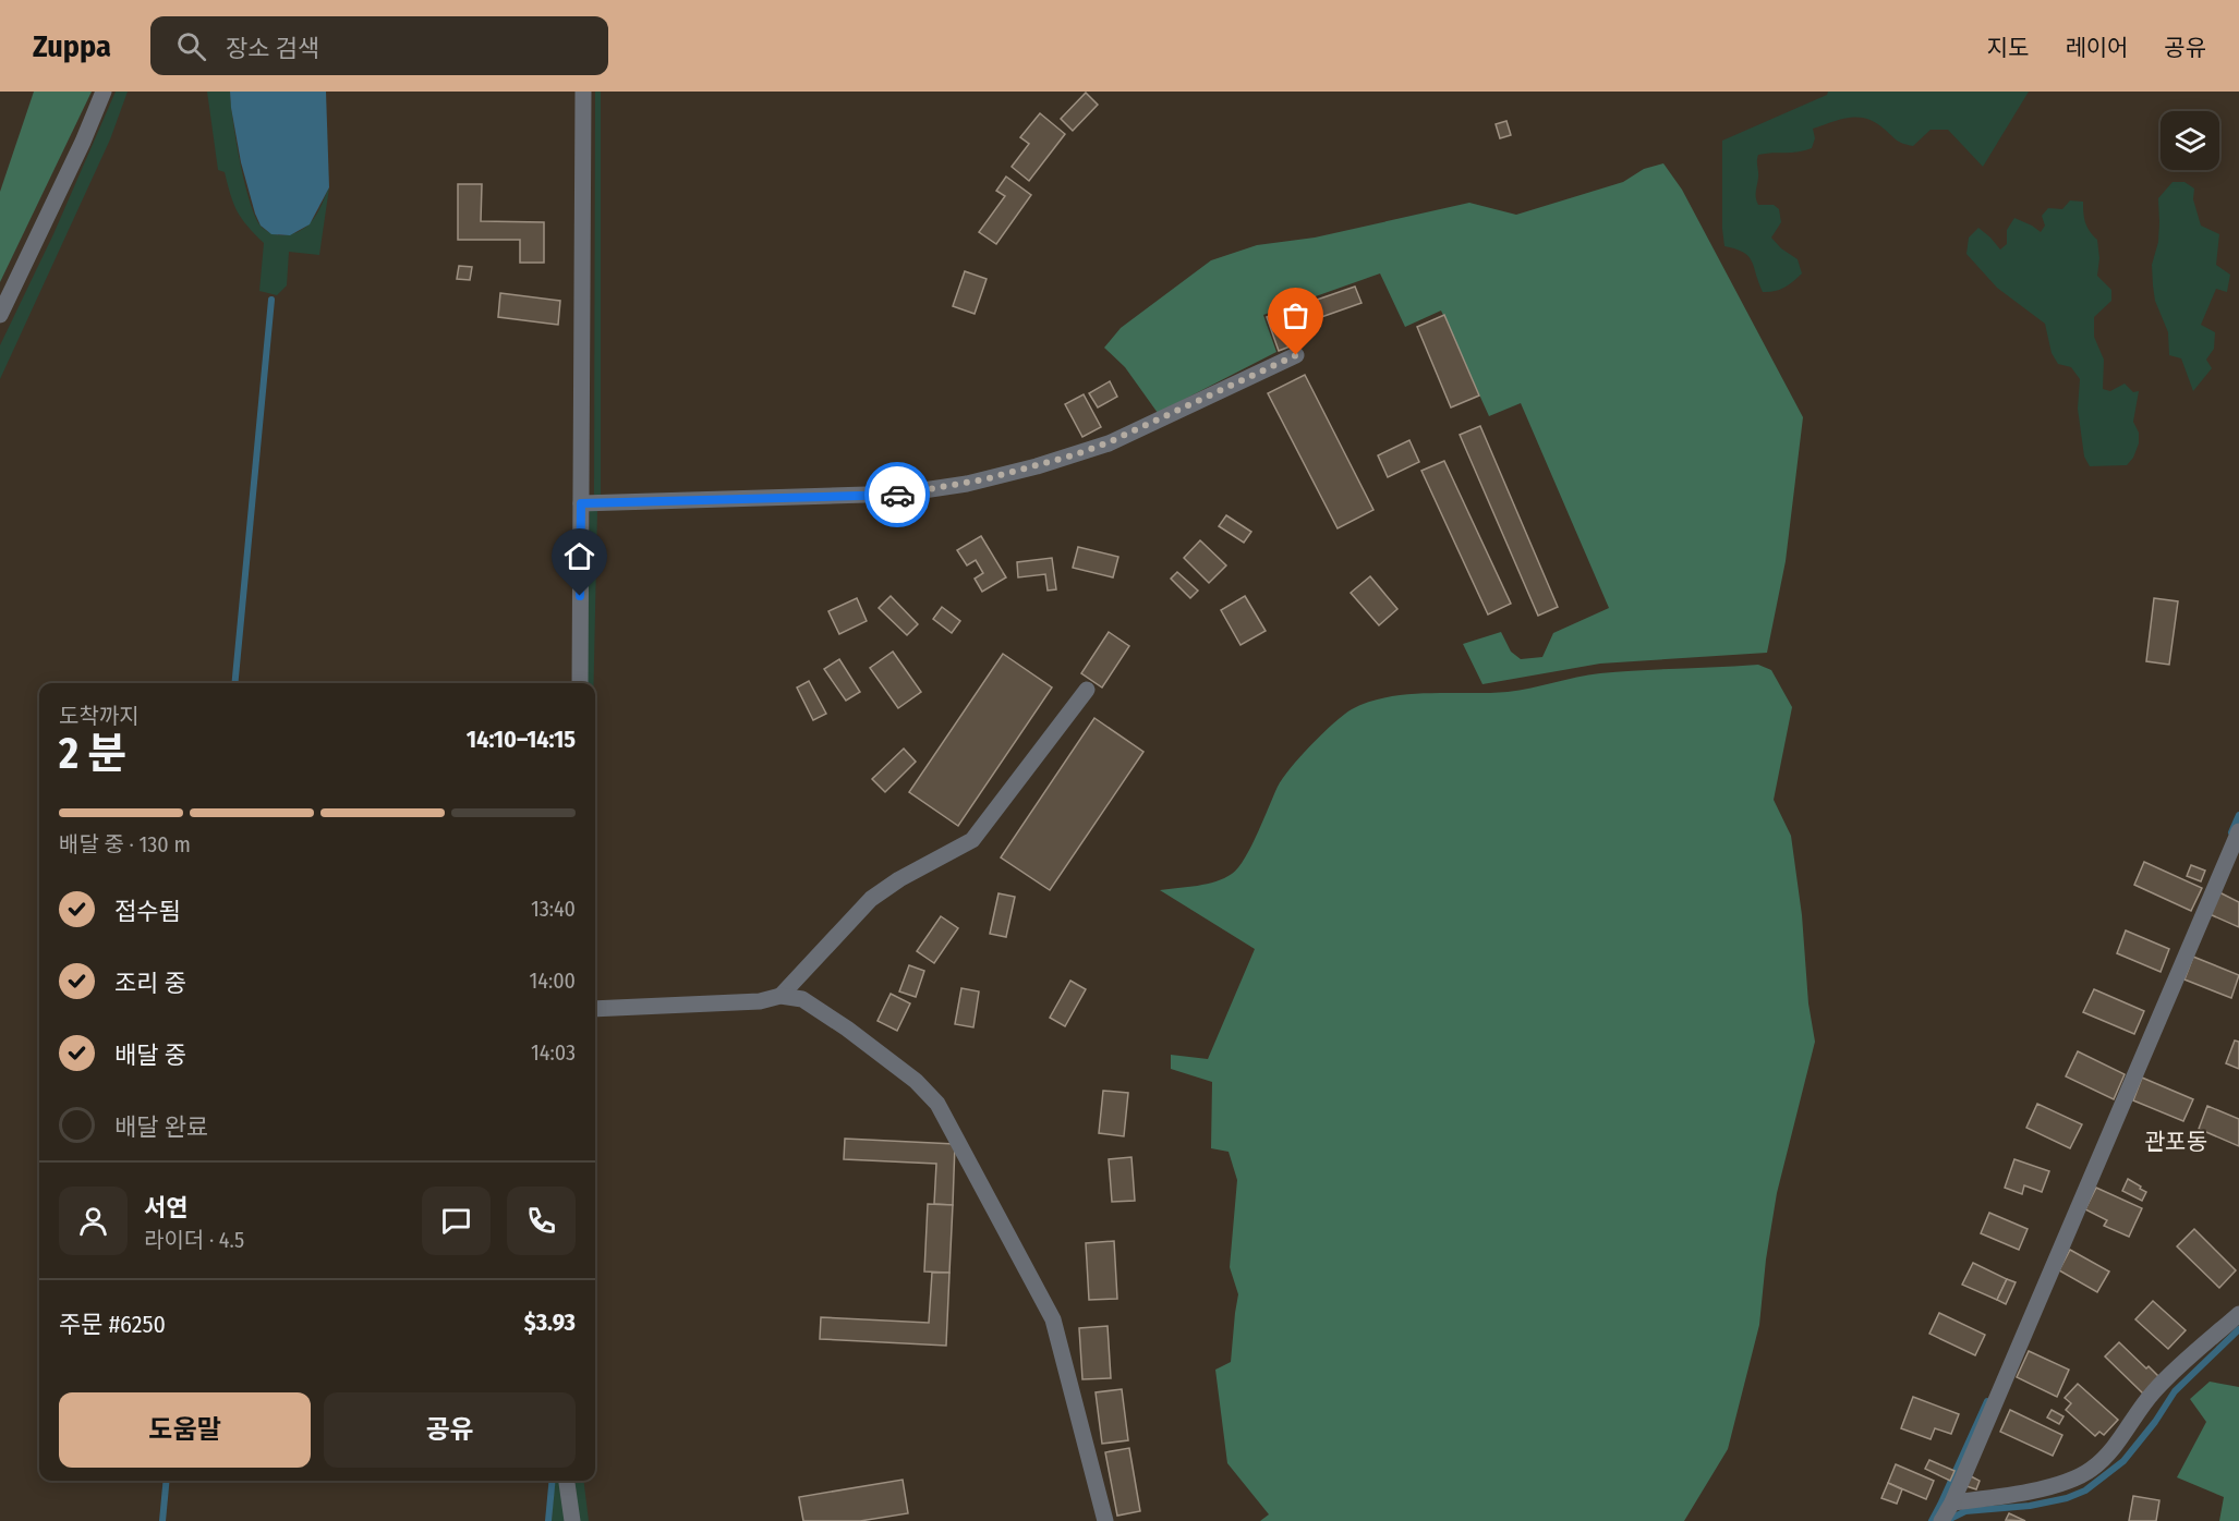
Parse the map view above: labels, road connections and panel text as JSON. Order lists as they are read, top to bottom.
{
  "districts": ["관포동"],
  "page": {
    "header": "Zuppa",
    "search": "장소 검색",
    "nav": ["지도", "레이어", "공유"],
    "heading": ["2 분", "도착까지", "14:10–14:15"],
    "panel": [
      "서연",
      "라이더 · 4.5",
      "주문 #6250",
      "$3.93"
    ],
    "bar": "배달 중 · 130 m",
    "list": [
      ["접수됨", "13:40"],
      ["조리 중", "14:00"],
      ["배달 중", "14:03"],
      "배달 완료"
    ],
    "buttons": ["도움말", "공유"]
  }
}
